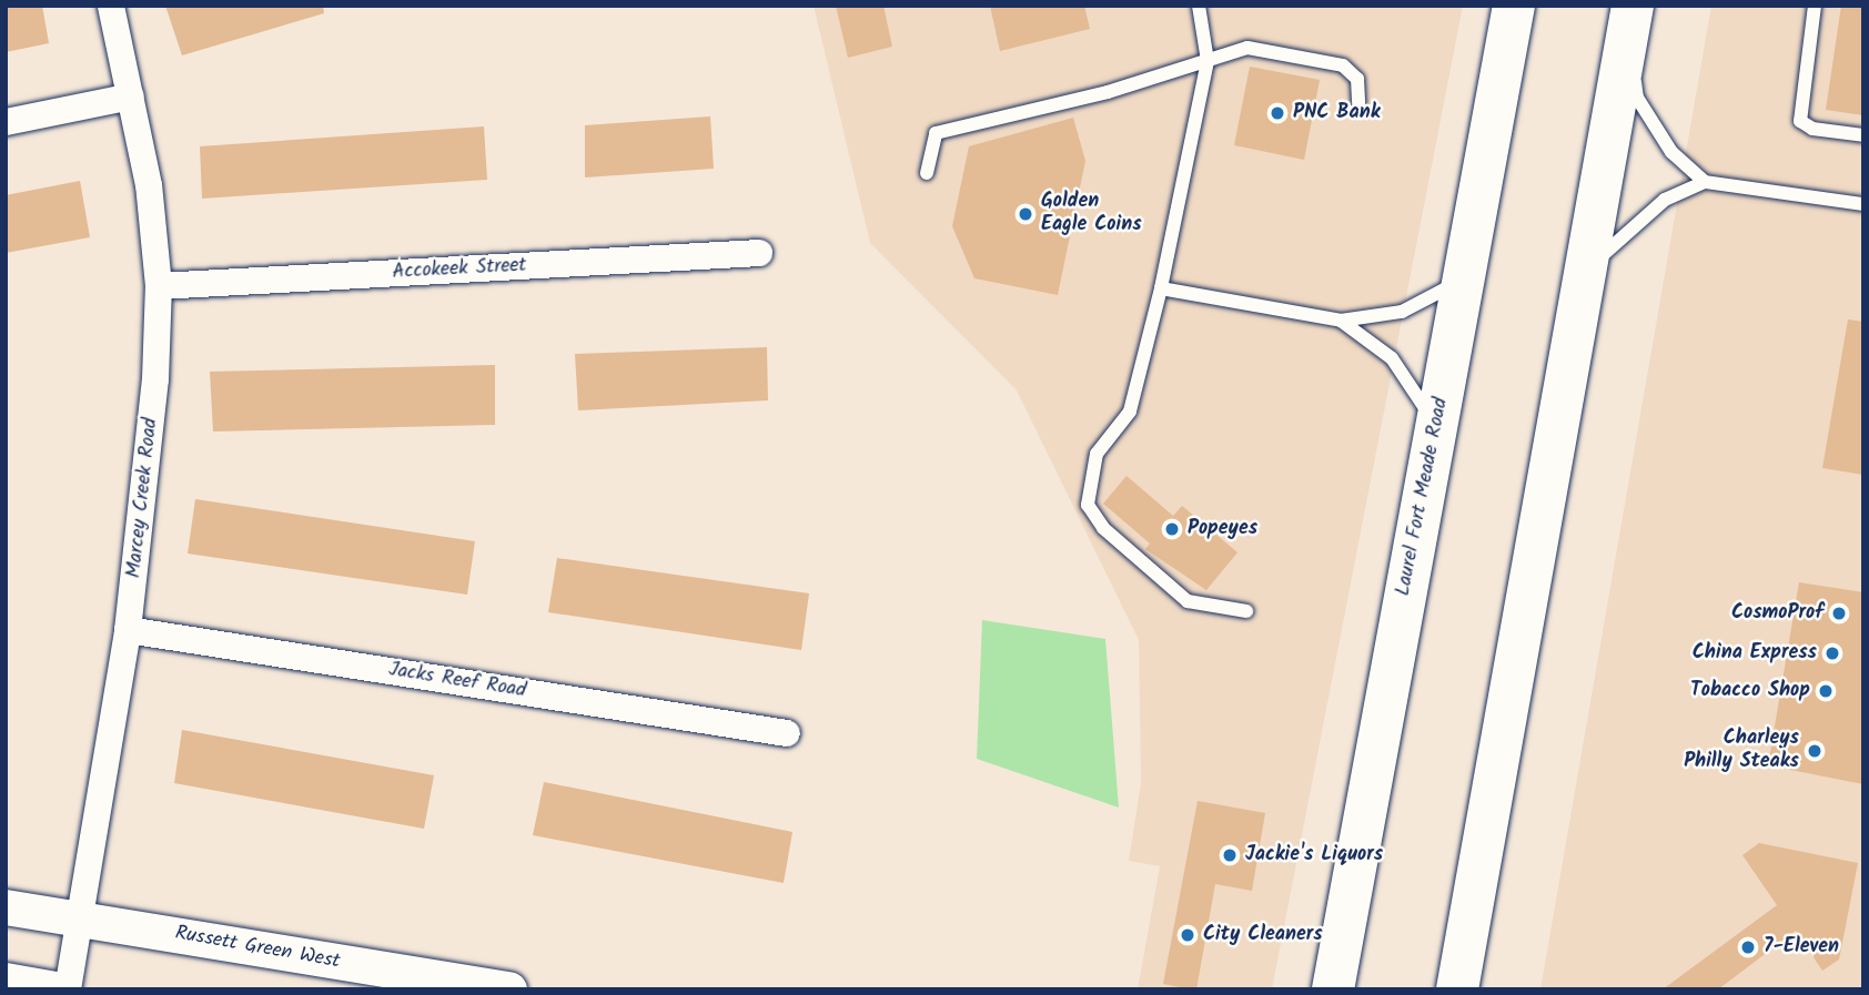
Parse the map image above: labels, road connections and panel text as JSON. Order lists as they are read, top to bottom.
{
  "streets": {
    "main road": ["Laurel Fort Meade Road"],
    "street": [
      "Accokeek Street",
      "Marcey Creek Road",
      "Jacks Reef Road",
      "Russett Green West"
    ]
  },
  "crossings": [
    ["Accokeek Street", "Marcey Creek Road"],
    ["Marcey Creek Road", "Jacks Reef Road"],
    ["Marcey Creek Road", "Russett Green West"]
  ],
  "places": [
    "PNC Bank",
    "Golden Eagle Coins",
    "Popeyes",
    "CosmoProf",
    "China Express",
    "Tobacco Shop",
    "Charleys Philly Steaks",
    "Jackie's Liquors",
    "City Cleaners",
    "7-Eleven"
  ]
}
